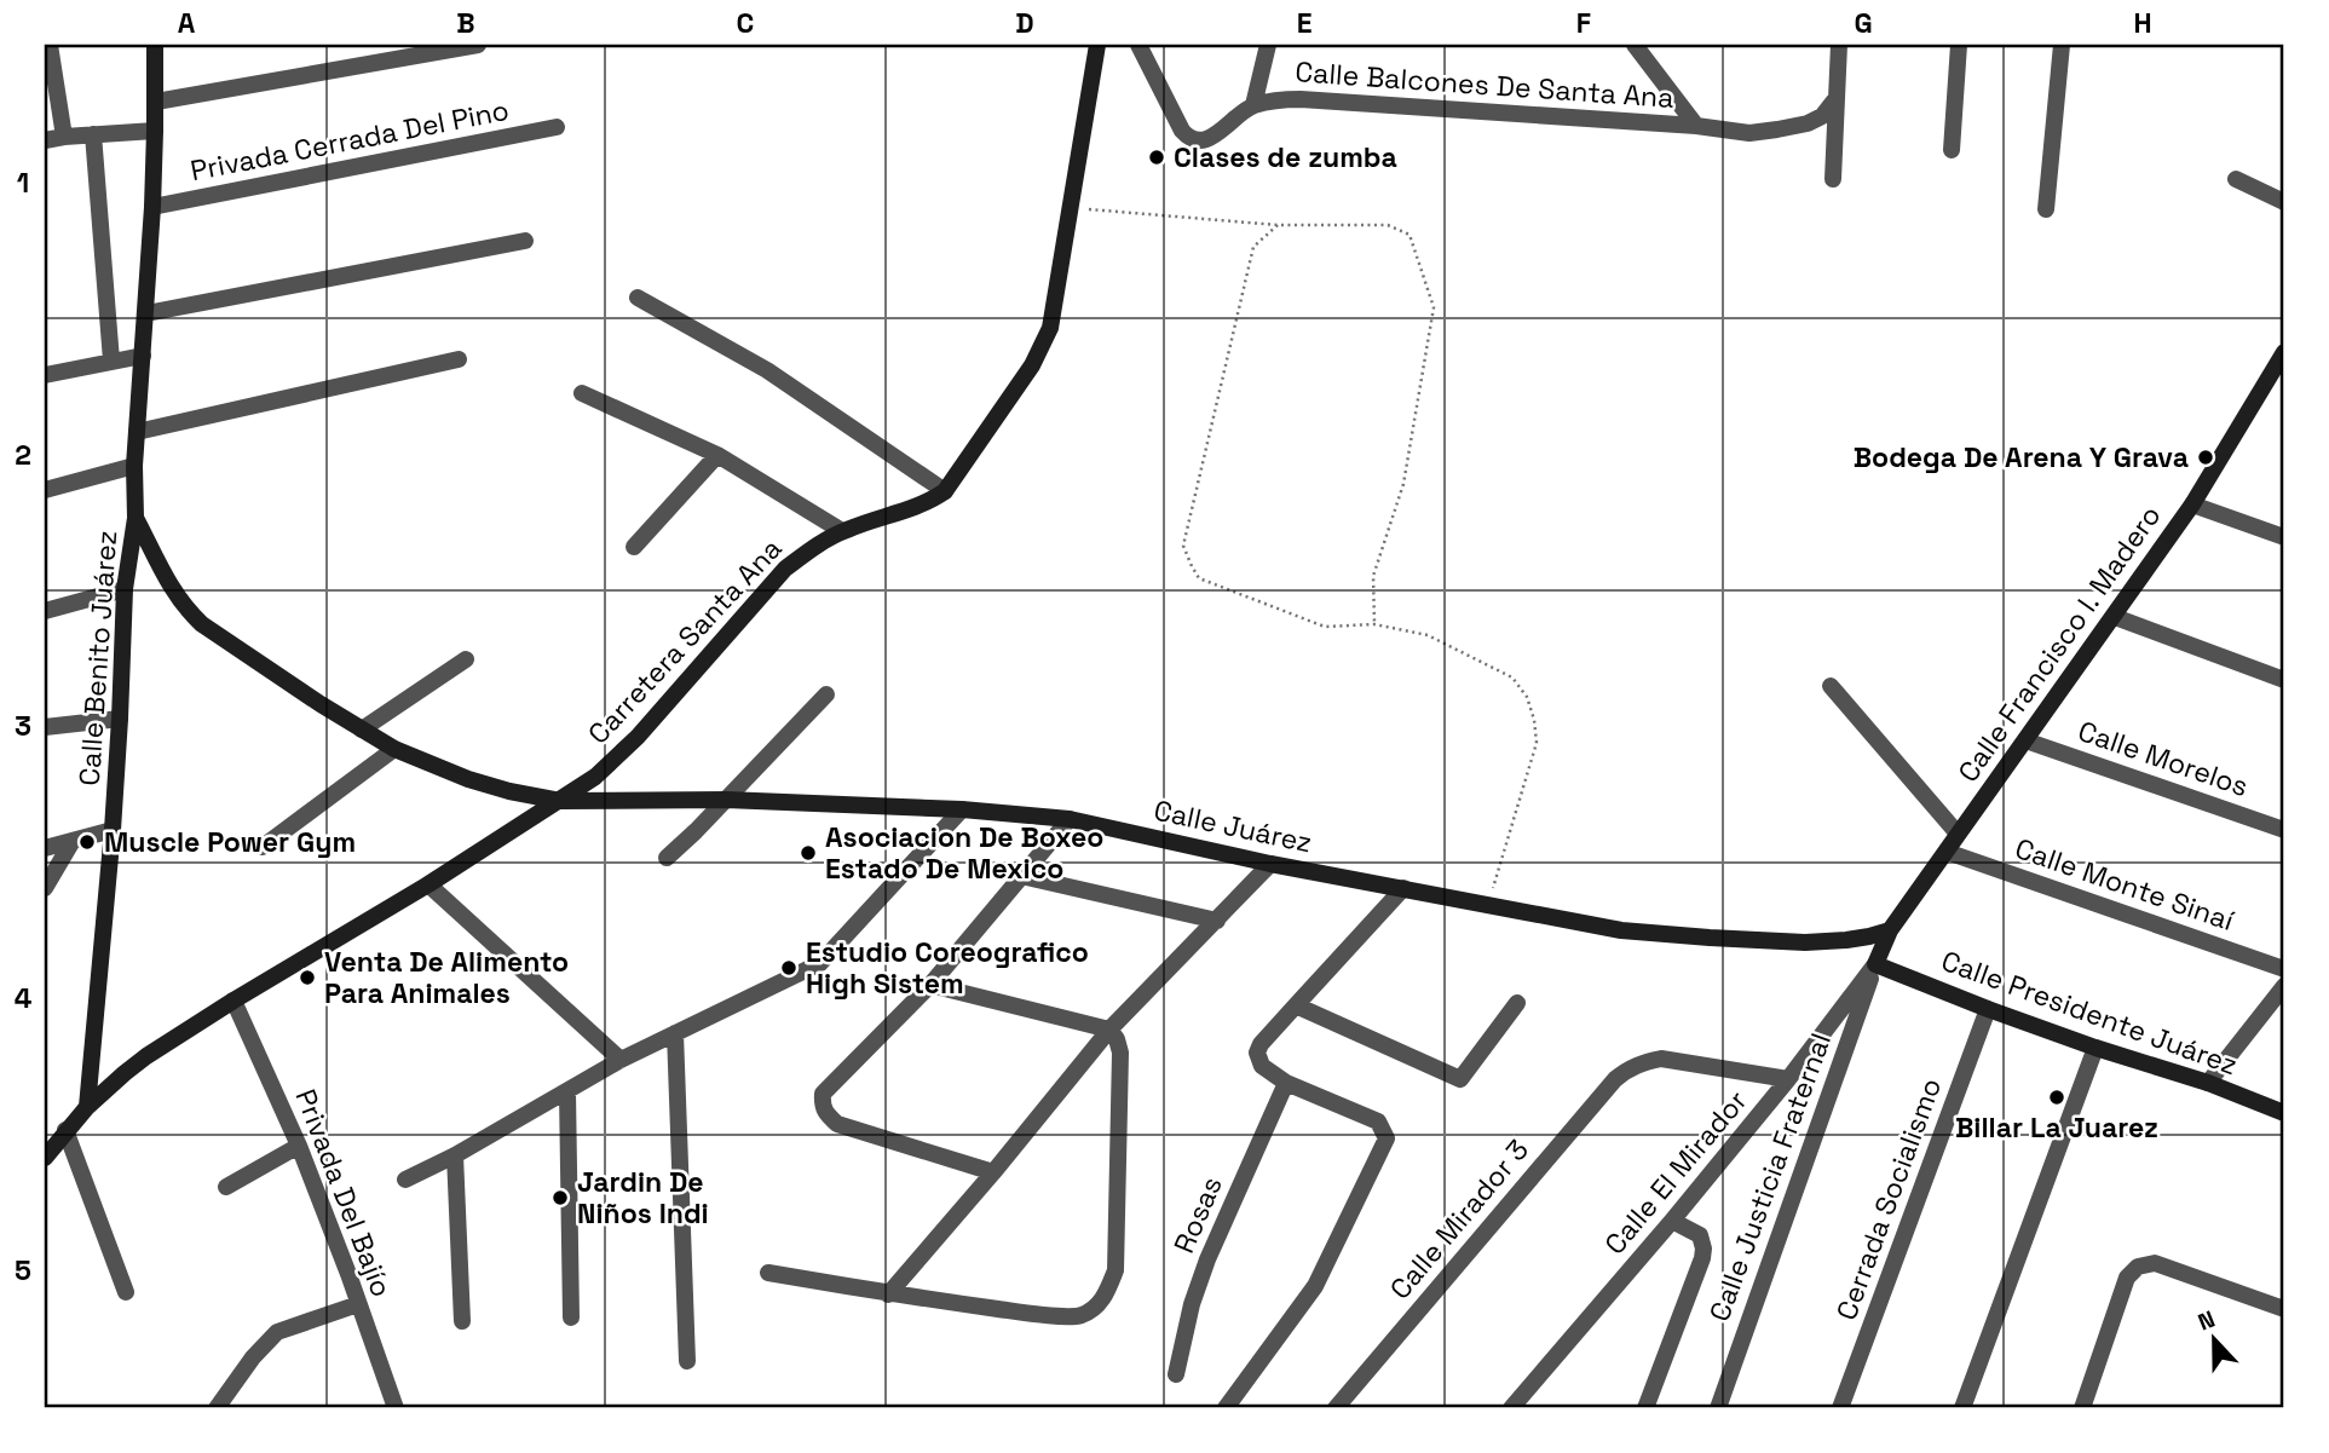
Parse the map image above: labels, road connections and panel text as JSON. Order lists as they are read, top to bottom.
{
  "streets": {
    "street": [
      "Calle Balcones De Santa Ana",
      "Privada Cerrada Del Pino",
      "Carretera Santa Ana",
      "Calle Francisco I. Madero",
      "Calle Benito Juárez",
      "Calle Morelos",
      "Calle Juárez",
      "Calle Monte Sinaí",
      "Calle Presidente Juárez",
      "Calle El Mirador",
      "Calle Justicia Fraternal",
      "Privada Del Bajío",
      "Cerrada Socialismo",
      "Rosas",
      "Calle Mirador 3"
    ]
  },
  "crossings": [
    ["Privada Cerrada Del Pino", "Calle Benito Juárez"],
    ["Carretera Santa Ana", "Calle Benito Juárez"],
    ["Carretera Santa Ana", "Calle Juárez"],
    ["Carretera Santa Ana", "Privada Del Bajío"],
    ["Calle Francisco I. Madero", "Calle Morelos"],
    ["Calle Francisco I. Madero", "Calle Juárez"],
    ["Calle Francisco I. Madero", "Calle Monte Sinaí"],
    ["Calle Francisco I. Madero", "Calle Presidente Juárez"],
    ["Calle Francisco I. Madero", "Calle El Mirador"],
    ["Calle Francisco I. Madero", "Calle Justicia Fraternal"],
    ["Calle Benito Juárez", "Calle Juárez"],
    ["Calle Presidente Juárez", "Calle El Mirador"],
    ["Calle Presidente Juárez", "Calle Justicia Fraternal"],
    ["Calle Presidente Juárez", "Cerrada Socialismo"],
    ["Calle El Mirador", "Calle Justicia Fraternal"],
    ["Calle El Mirador", "Calle Mirador 3"]
  ],
  "places": [
    "Clases de zumba",
    "Bodega De Arena Y Grava",
    "Muscle Power Gym",
    "Asociacion De Boxeo Estado De Mexico",
    "Estudio Coreografico High Sistem",
    "Venta De Alimento Para Animales",
    "Billar La Juarez",
    "Jardin De Niños Indi"
  ],
  "north": "top",
  "grid": {
    "columns": [
      "A",
      "B",
      "C",
      "D",
      "E",
      "F",
      "G",
      "H"
    ],
    "rows": [
      "1",
      "2",
      "3",
      "4",
      "5"
    ]
  }
}
